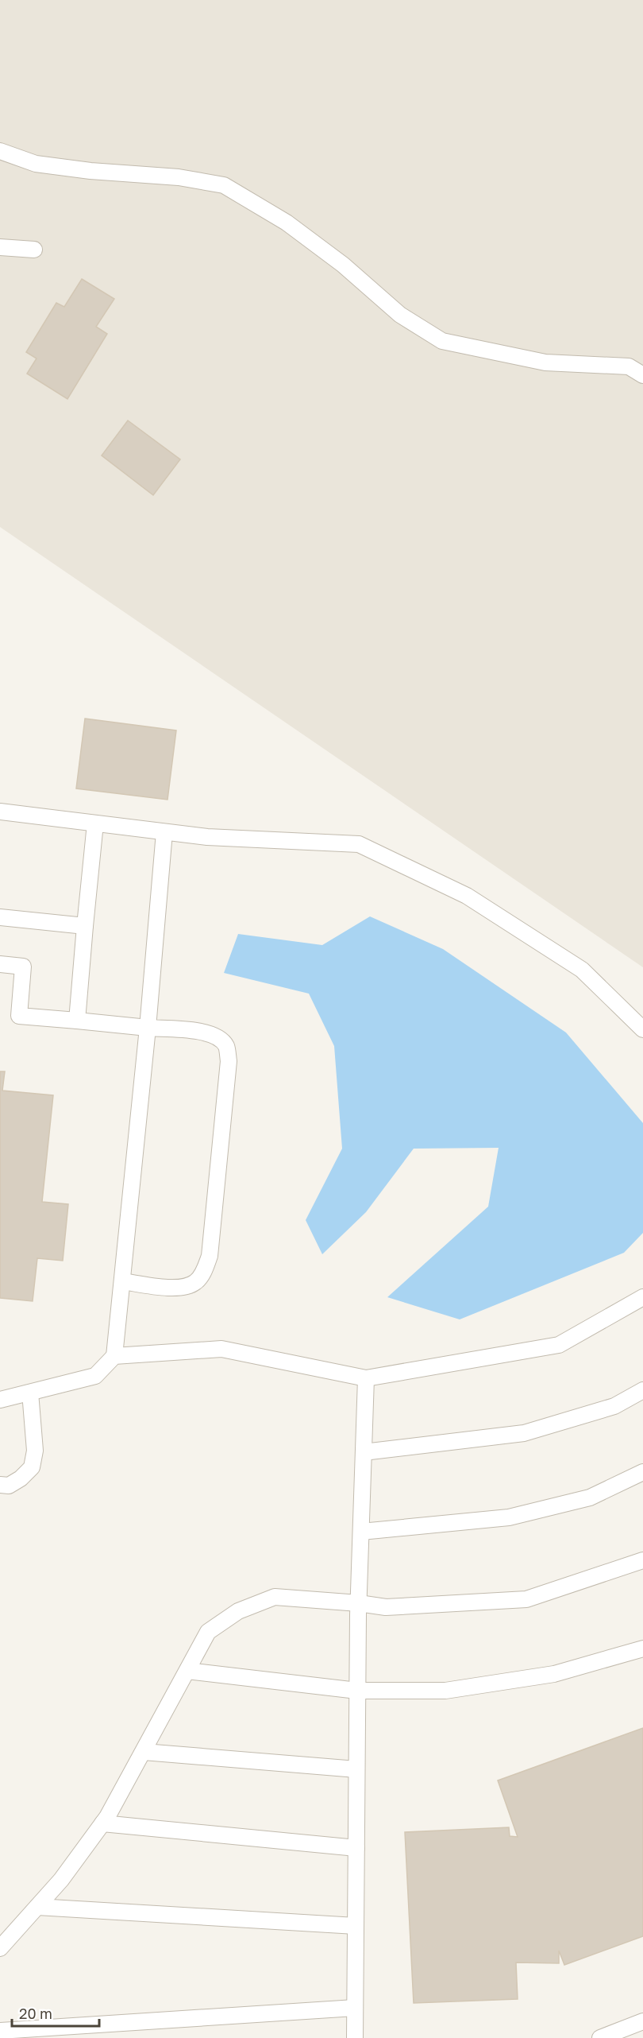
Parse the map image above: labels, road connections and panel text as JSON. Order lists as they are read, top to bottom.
{
  "scale_bar": "20 m"
}
